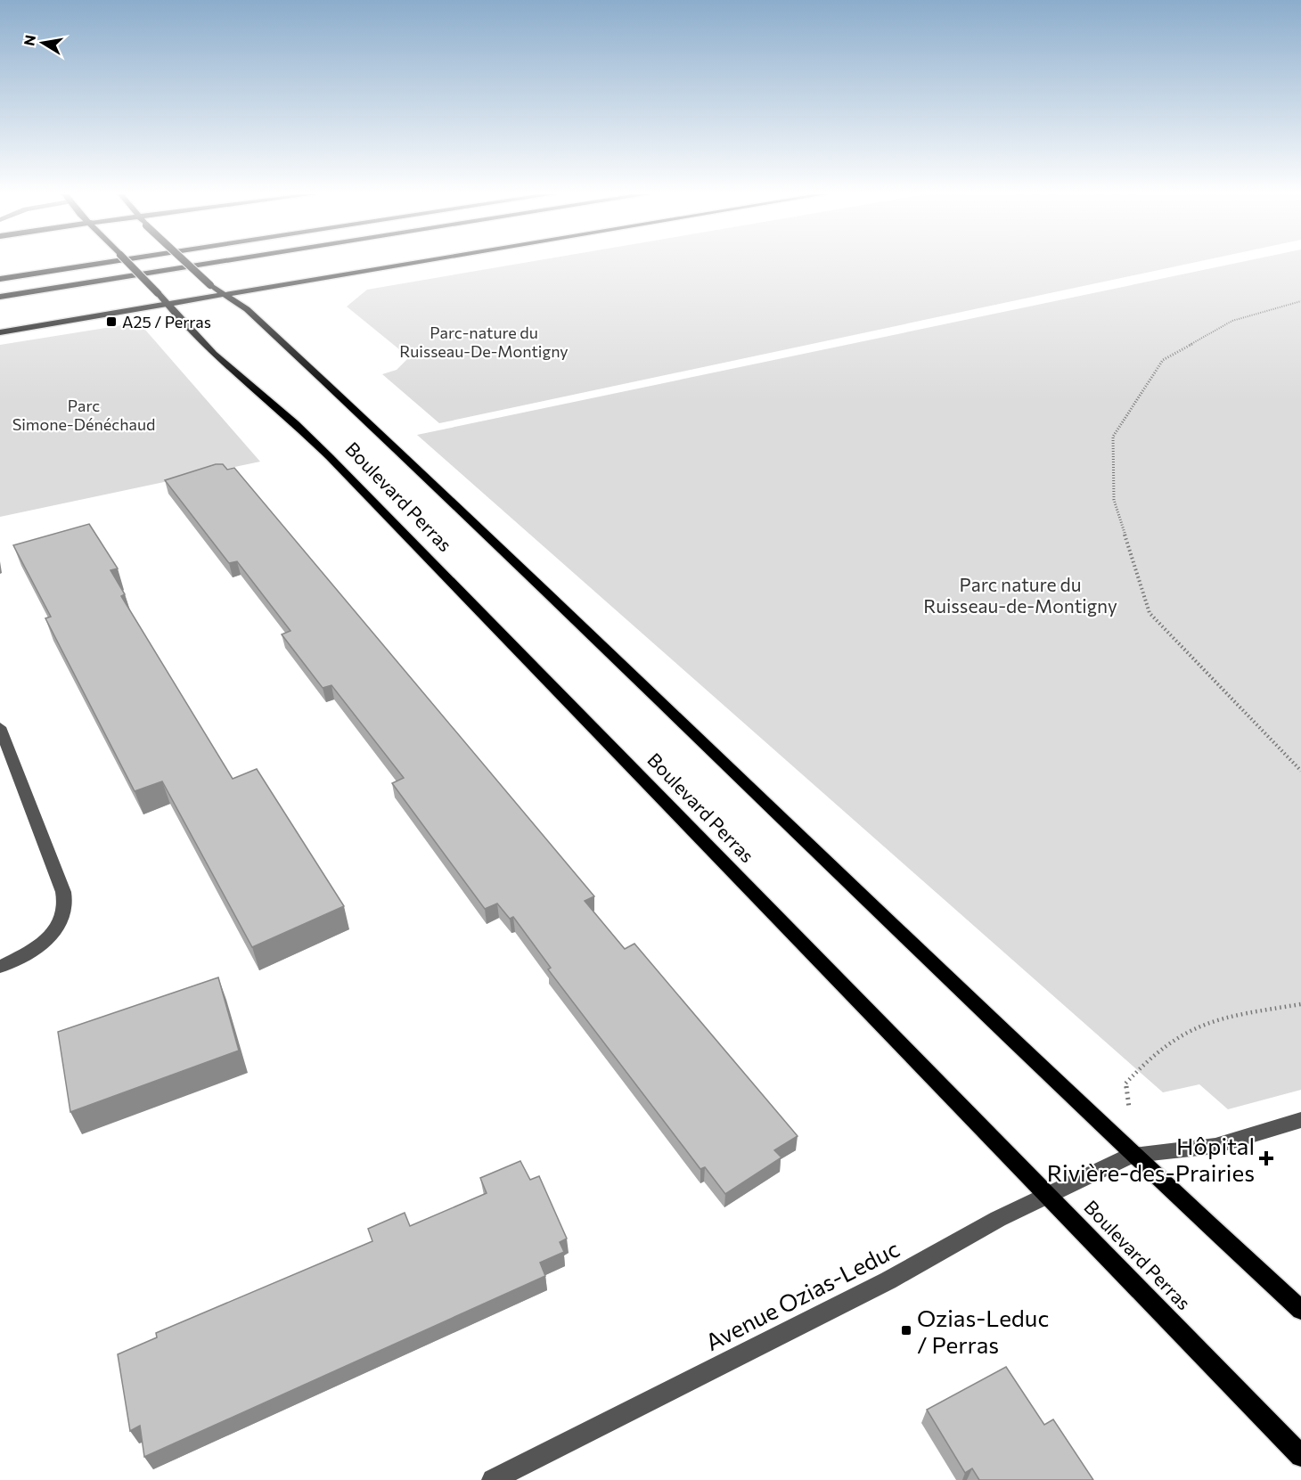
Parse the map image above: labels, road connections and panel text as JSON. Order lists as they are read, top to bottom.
{
  "streets": {
    "main road": ["Boulevard Perras"],
    "street": ["Avenue Ozias-Leduc"]
  },
  "crossings": [
    ["Boulevard Perras", "Avenue Ozias-Leduc"]
  ],
  "parks": ["Parc-nature du Ruisseau-De-Montigny", "Parc Simone-Dénéchaud", "Parc nature du Ruisseau-de-Montigny"],
  "places": {
    "transit": ["A25 / Perras", "Ozias-Leduc / Perras"],
    "health": ["Hôpital Rivière-des-Prairies"]
  },
  "north": "left"
}
